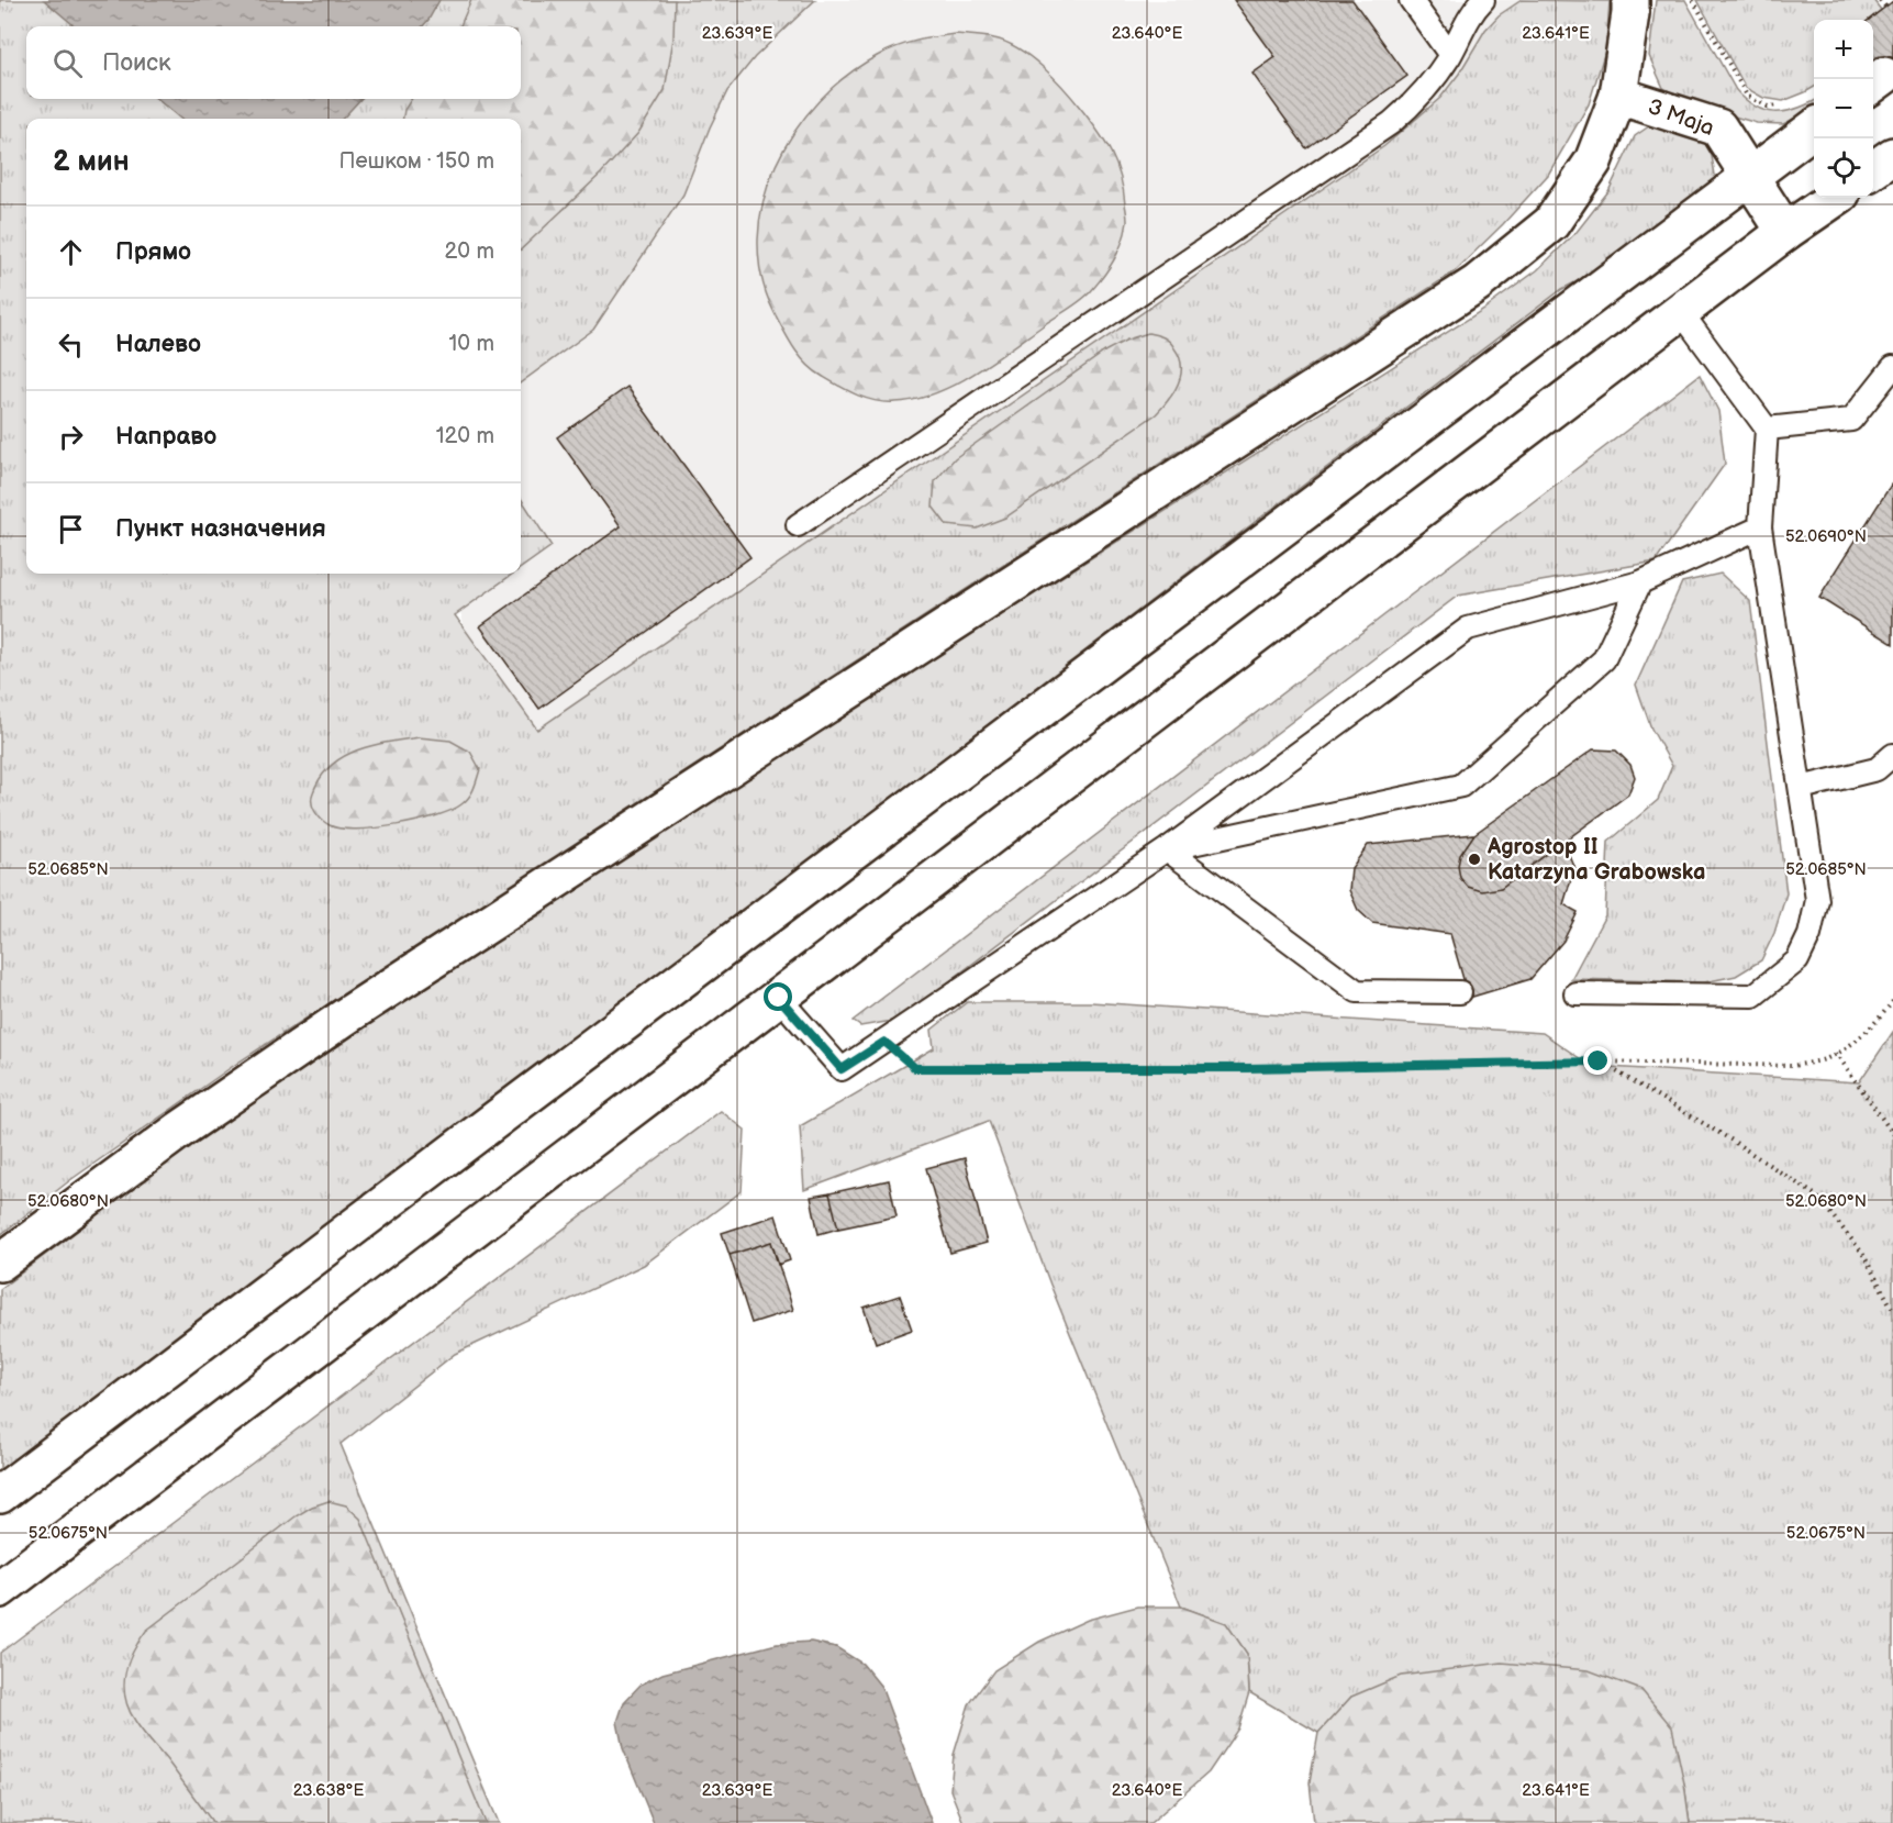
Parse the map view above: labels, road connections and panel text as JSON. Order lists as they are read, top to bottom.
{
  "streets": {
    "main road": ["3 Maja"]
  },
  "places": ["Agrostop II Katarzyna Grabowska"],
  "page": {
    "map_buttons": ["+", "−"],
    "search": "Поиск",
    "heading": ["2 мин", "Пешком · 150 m"],
    "list": [
      ["Прямо", "20 m"],
      ["Налево", "10 m"],
      ["Направо", "120 m"],
      "Пункт назначения"
    ]
  },
  "coordinates": [
    "23.639°E",
    "23.640°E",
    "23.641°E",
    "52.0690°N",
    "52.0685°N",
    "52.0680°N",
    "52.0675°N",
    "23.638°E"
  ]
}
